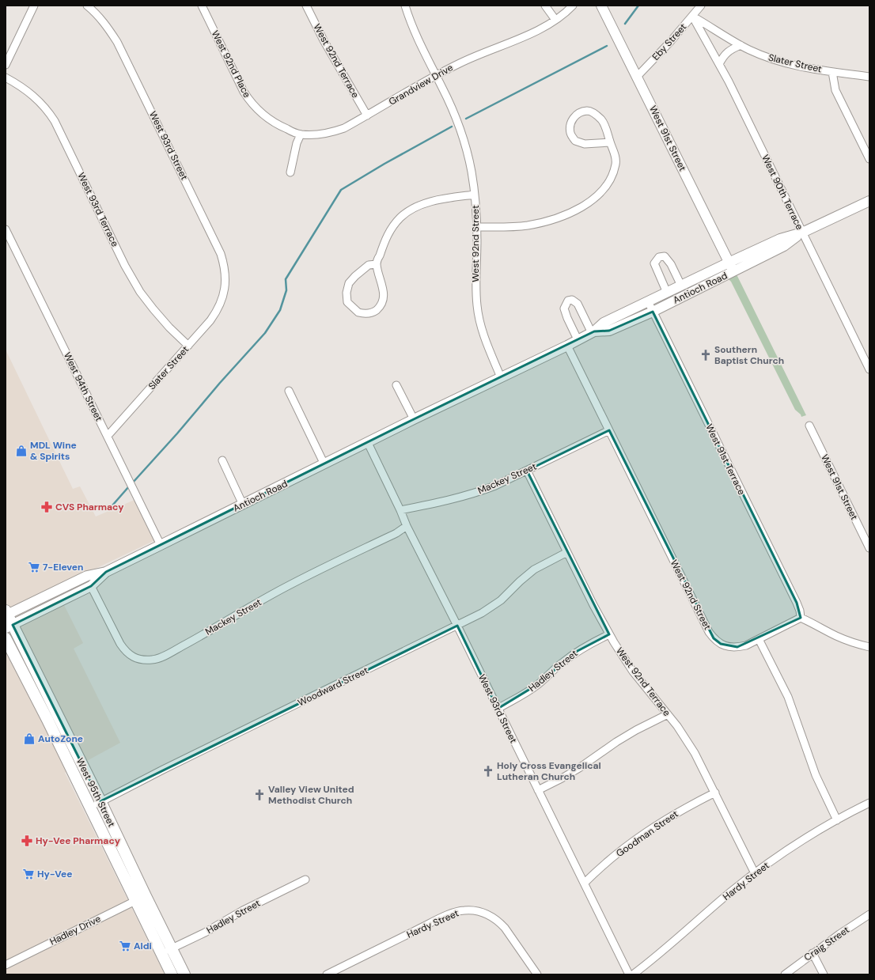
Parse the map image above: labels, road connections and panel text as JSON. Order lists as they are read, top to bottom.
{
  "streets": {
    "main road": ["West 91st Street", "Antioch Road", "West 95th Street"],
    "street": [
      "Eby Street",
      "West 92nd Terrace",
      "Slater Street",
      "West 92nd Place",
      "Grandview Drive",
      "West 93rd Street",
      "West 90th Terrace",
      "West 93rd Terrace",
      "West 92nd Street",
      "West 94th Street",
      "West 91st Terrace",
      "Mackey Street",
      "Hadley Street",
      "Woodward Street",
      "Goodman Street",
      "Hardy Street",
      "Hadley Drive",
      "Craig Street"
    ]
  },
  "crossings": [
    ["Eby Street", "Slater Street"],
    ["Eby Street", "West 91st Street"],
    ["Eby Street", "West 90th Terrace"],
    ["West 92nd Terrace", "Grandview Drive"],
    ["West 92nd Terrace", "Mackey Street"],
    ["West 92nd Terrace", "Hadley Street"],
    ["West 92nd Terrace", "Woodward Street"],
    ["West 92nd Terrace", "Goodman Street"],
    ["West 92nd Terrace", "Hardy Street"],
    ["Slater Street", "West 93rd Street"],
    ["Slater Street", "West 90th Terrace"],
    ["Slater Street", "West 93rd Terrace"],
    ["Slater Street", "West 94th Street"],
    ["West 92nd Place", "Grandview Drive"],
    ["Grandview Drive", "West 92nd Street"],
    ["West 91st Street", "Antioch Road"],
    ["West 93rd Street", "Antioch Road"],
    ["West 93rd Street", "Mackey Street"],
    ["West 93rd Street", "Hadley Street"],
    ["West 93rd Street", "Woodward Street"],
    ["West 93rd Street", "Goodman Street"],
    ["West 90th Terrace", "Antioch Road"],
    ["West 92nd Street", "Antioch Road"],
    ["West 92nd Street", "West 91st Terrace"],
    ["West 92nd Street", "Mackey Street"],
    ["Antioch Road", "West 94th Street"],
    ["Antioch Road", "West 91st Terrace"],
    ["Antioch Road", "Mackey Street"],
    ["Antioch Road", "West 95th Street"],
    ["Hadley Street", "West 95th Street"],
    ["Woodward Street", "West 95th Street"],
    ["West 95th Street", "Hadley Drive"]
  ],
  "places": {
    "church": ["Southern Baptist Church", "Holy Cross Evangelical Lutheran Church", "Valley View United Methodist Church"],
    "shop": ["MDL Wine & Spirits", "AutoZone"],
    "pharmacy": ["CVS Pharmacy", "Hy-Vee Pharmacy"],
    "supermarket": ["7-Eleven", "Hy-Vee", "Aldi"]
  }
}
